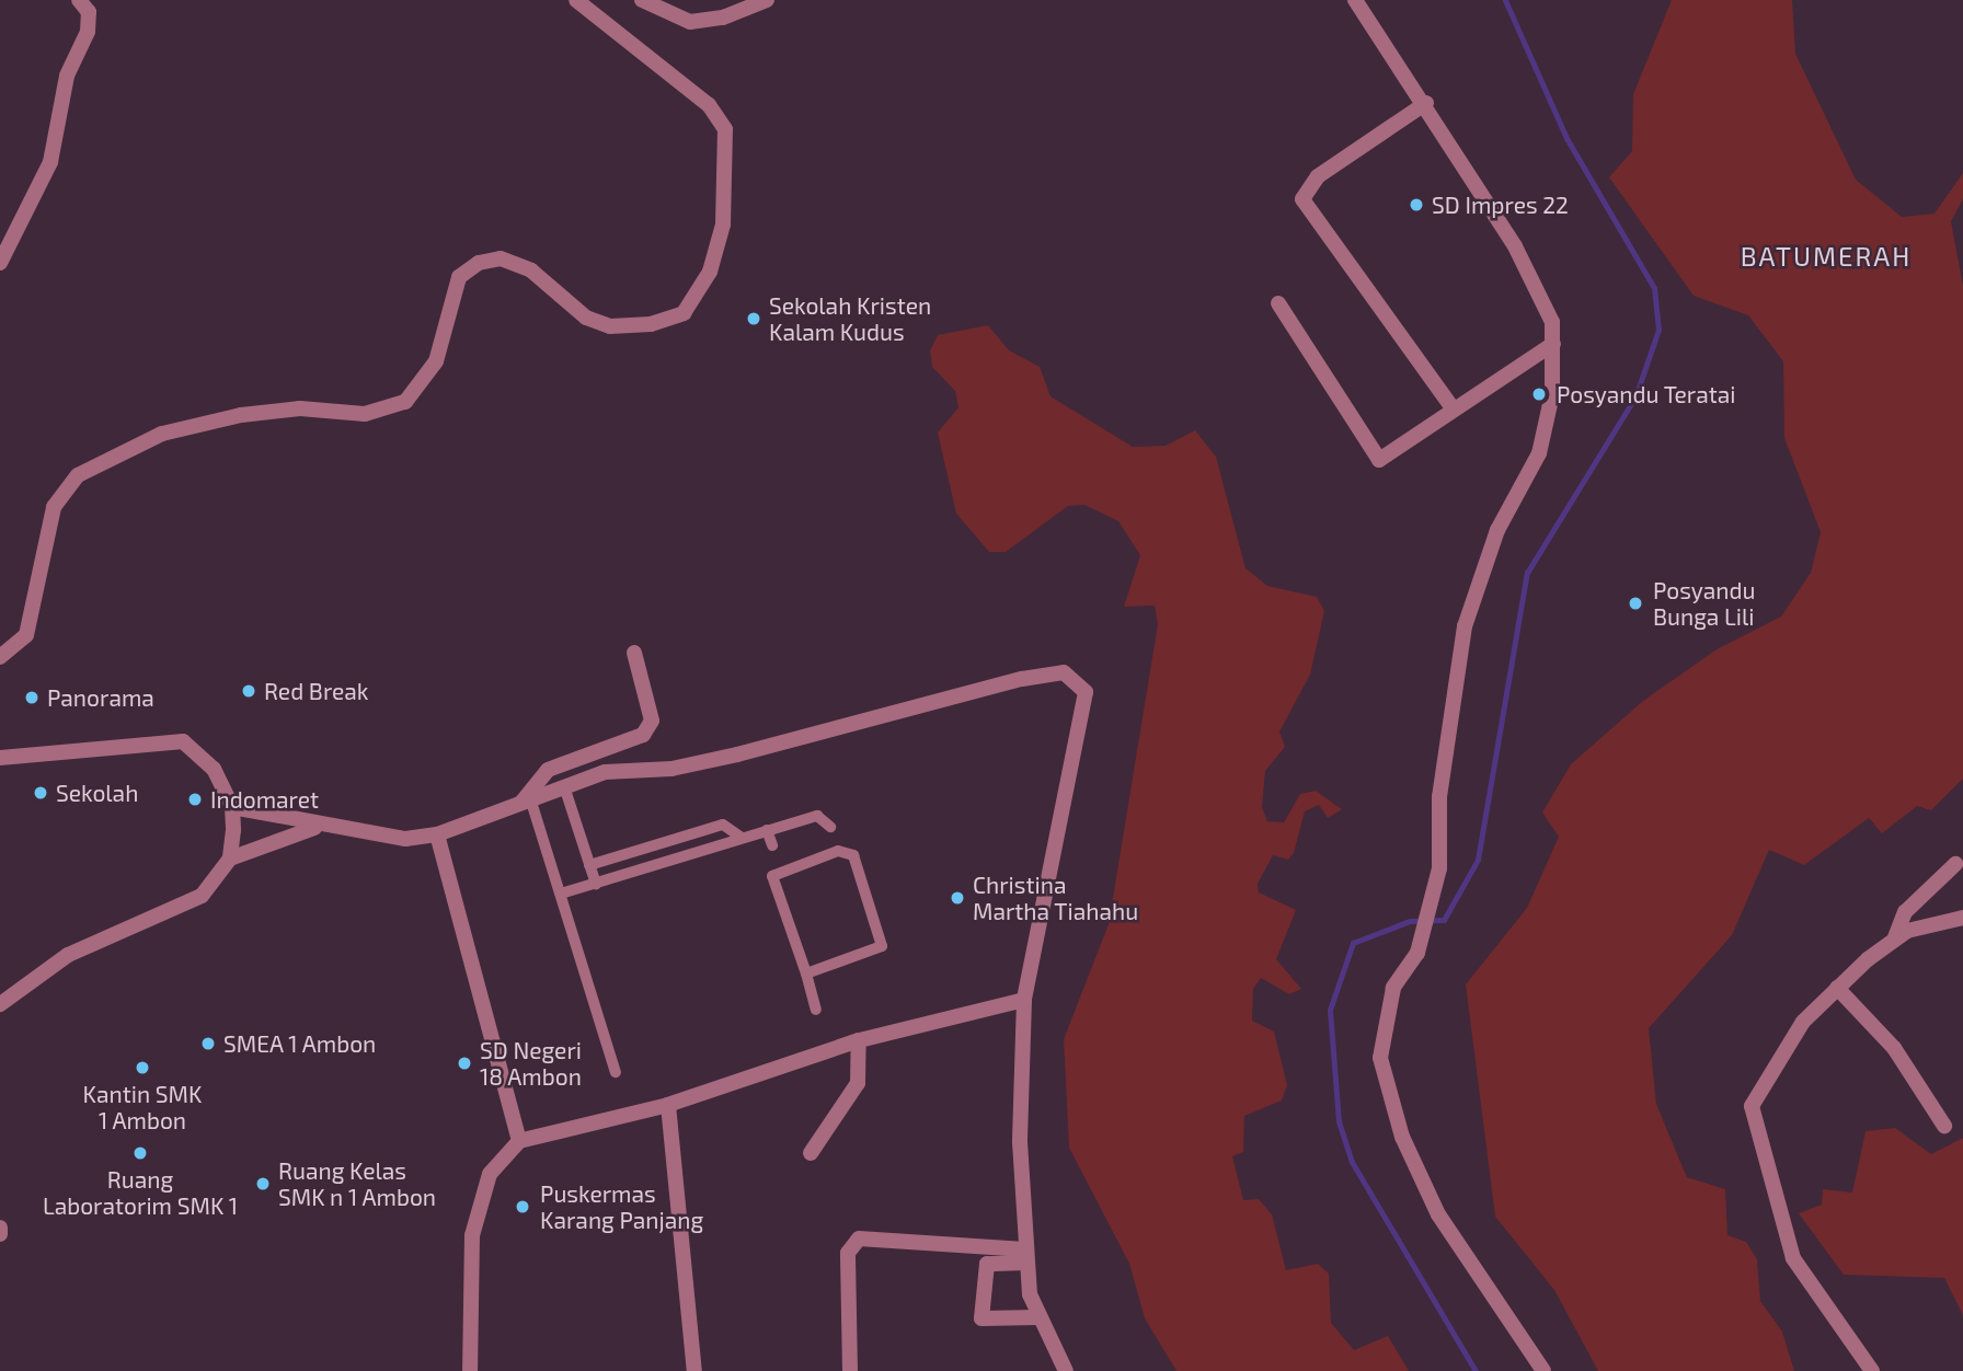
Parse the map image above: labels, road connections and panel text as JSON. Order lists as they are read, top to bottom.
{
  "districts": ["BATUMERAH"],
  "places": [
    "SD Impres 22",
    "Sekolah Kristen Kalam Kudus",
    "Posyandu Teratai",
    "Posyandu Bunga Lili",
    "Red Break",
    "Panorama",
    "Sekolah",
    "Indomaret",
    "Christina Martha Tiahahu",
    "SMEA 1 Ambon",
    "SD Negeri 18 Ambon",
    "Kantin SMK 1 Ambon",
    "Ruang Laboratorim SMK 1",
    "Ruang Kelas SMK n 1 Ambon",
    "Puskermas Karang Panjang"
  ]
}
